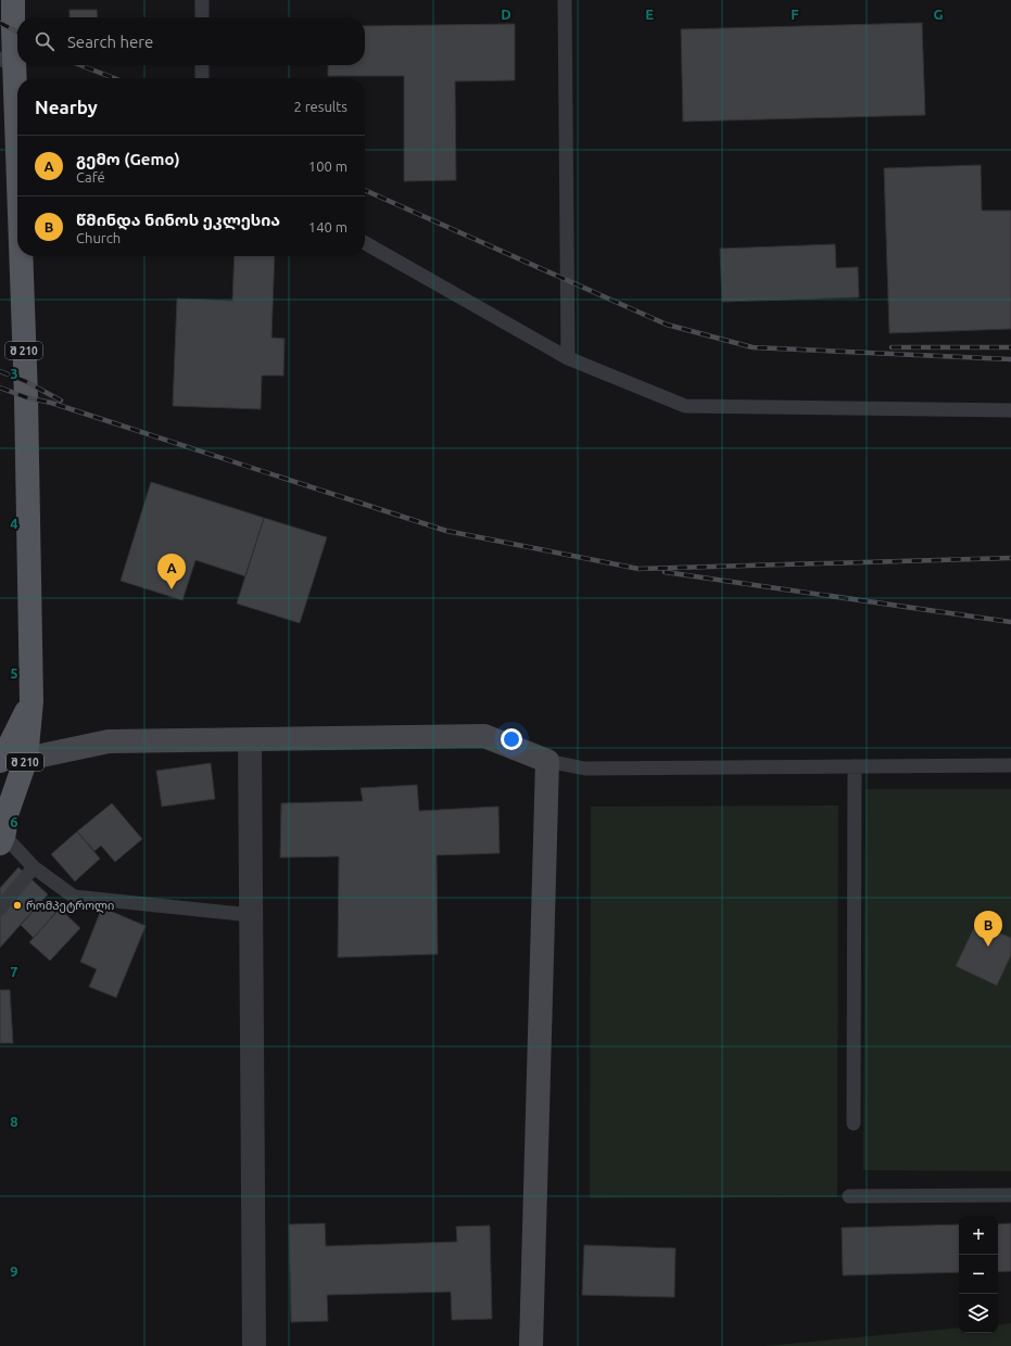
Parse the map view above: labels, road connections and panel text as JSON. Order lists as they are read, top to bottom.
{
  "streets": {
    "main road": ["შ 210"]
  },
  "places": ["რომპეტროლი"],
  "page": {
    "search": "Search here",
    "heading": ["Nearby", "2 results"],
    "list": [
      {
        "mark": "A",
        "name": "გემო (Gemo)",
        "note": "Café",
        "value": "100 m"
      },
      {
        "mark": "B",
        "name": "წმინდა ნინოს ეკლესია",
        "note": "Church",
        "value": "140 m"
      }
    ],
    "pins": ["A", "B"],
    "map_buttons": ["+", "−"]
  },
  "grid": {
    "columns": [
      "D",
      "E",
      "F",
      "G"
    ],
    "rows": [
      "3",
      "4",
      "5",
      "6",
      "7",
      "8",
      "9"
    ]
  }
}
